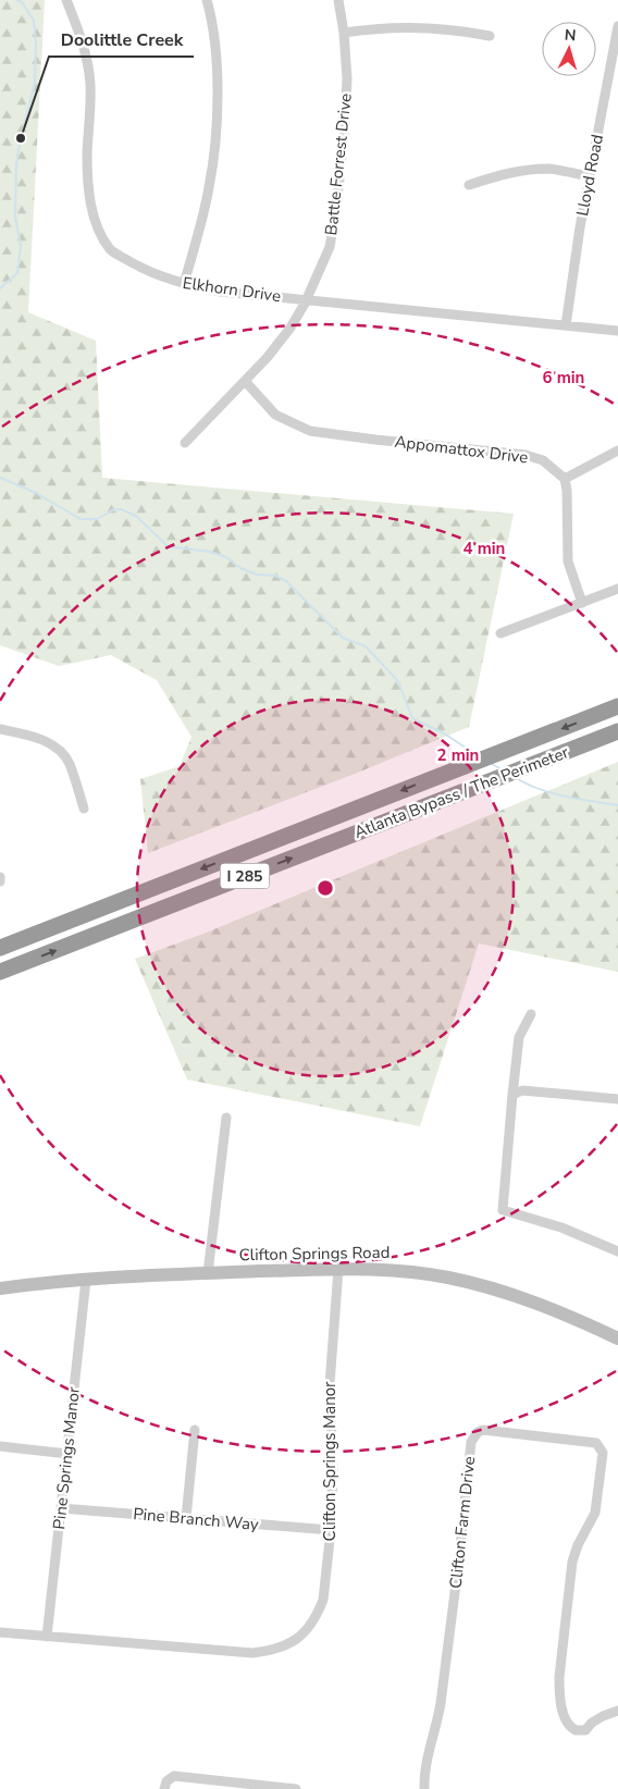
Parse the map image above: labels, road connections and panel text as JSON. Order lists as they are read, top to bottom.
{
  "streets": {
    "highway": ["Atlanta Bypass / The Perimeter", "I 285"],
    "street": [
      "Battle Forrest Drive",
      "Lloyd Road",
      "Elkhorn Drive",
      "Appomattox Drive",
      "Clifton Springs Road",
      "Pine Springs Manor",
      "Clifton Springs Manor",
      "Pine Branch Way",
      "Clifton Farm Drive"
    ]
  },
  "crossings": [
    ["Battle Forrest Drive", "Elkhorn Drive"],
    ["Battle Forrest Drive", "Appomattox Drive"],
    ["Lloyd Road", "Elkhorn Drive"],
    ["Clifton Springs Road", "Pine Springs Manor"],
    ["Clifton Springs Road", "Clifton Springs Manor"],
    ["Pine Springs Manor", "Clifton Springs Manor"],
    ["Pine Springs Manor", "Pine Branch Way"],
    ["Clifton Springs Manor", "Pine Branch Way"]
  ],
  "places": ["Doolittle Creek"],
  "north": "top",
  "rings": ["6 min", "4 min", "2 min"]
}
